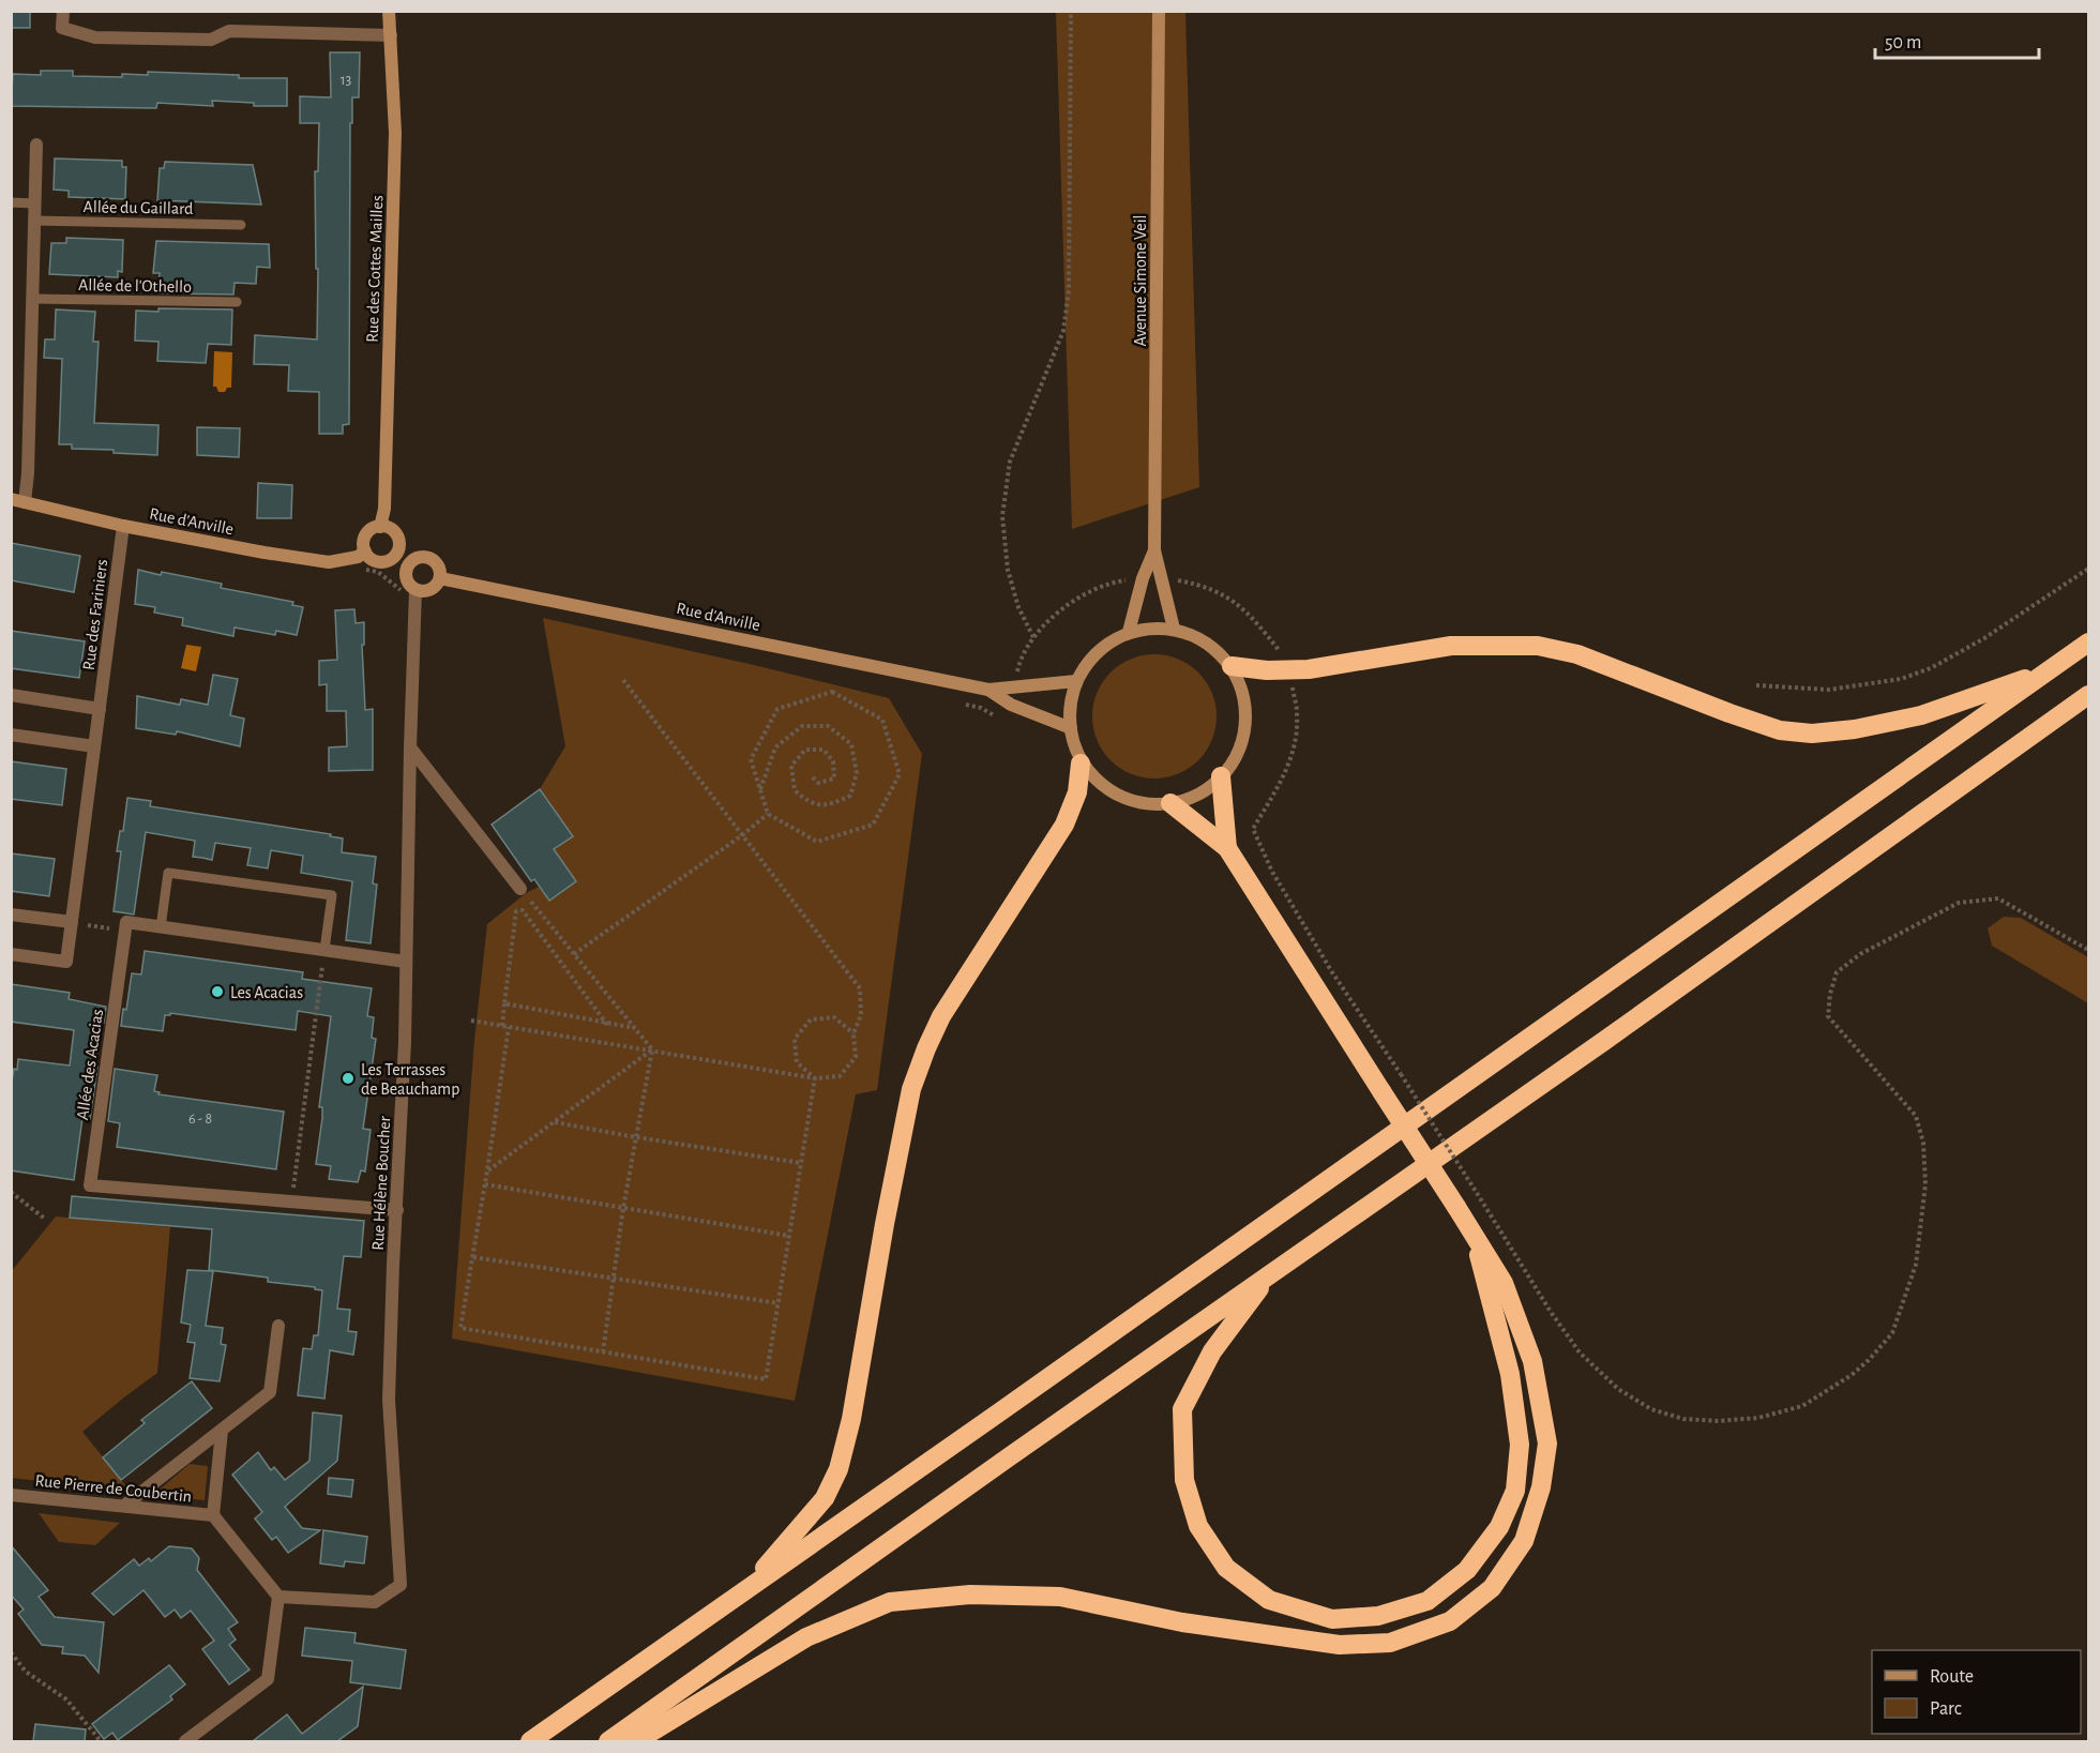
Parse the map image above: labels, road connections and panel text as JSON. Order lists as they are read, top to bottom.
{
  "streets": {
    "street": [
      "Rue des Cottes Mailles",
      "Avenue Simone Veil",
      "Rue d'Anville",
      "Rue des Fariniers",
      "Allée des Acacias",
      "Rue Hélène Boucher",
      "Rue Pierre de Coubertin"
    ],
    "lane": ["Allée du Gaillard", "Allée de l'Othello"]
  },
  "crossings": [
    ["Rue des Cottes Mailles", "Rue d'Anville"],
    ["Avenue Simone Veil", "Rue d'Anville"],
    ["Rue d'Anville", "Rue des Fariniers"],
    ["Rue d'Anville", "Rue Hélène Boucher"],
    ["Allée des Acacias", "Rue Hélène Boucher"],
    ["Rue Hélène Boucher", "Rue Pierre de Coubertin"]
  ],
  "places": ["Les Acacias", "Les Terrasses de Beauchamp"],
  "house_numbers": ["13", "6 - 8"],
  "legend": ["Route", "Parc"],
  "scale_bar": "50 m"
}
